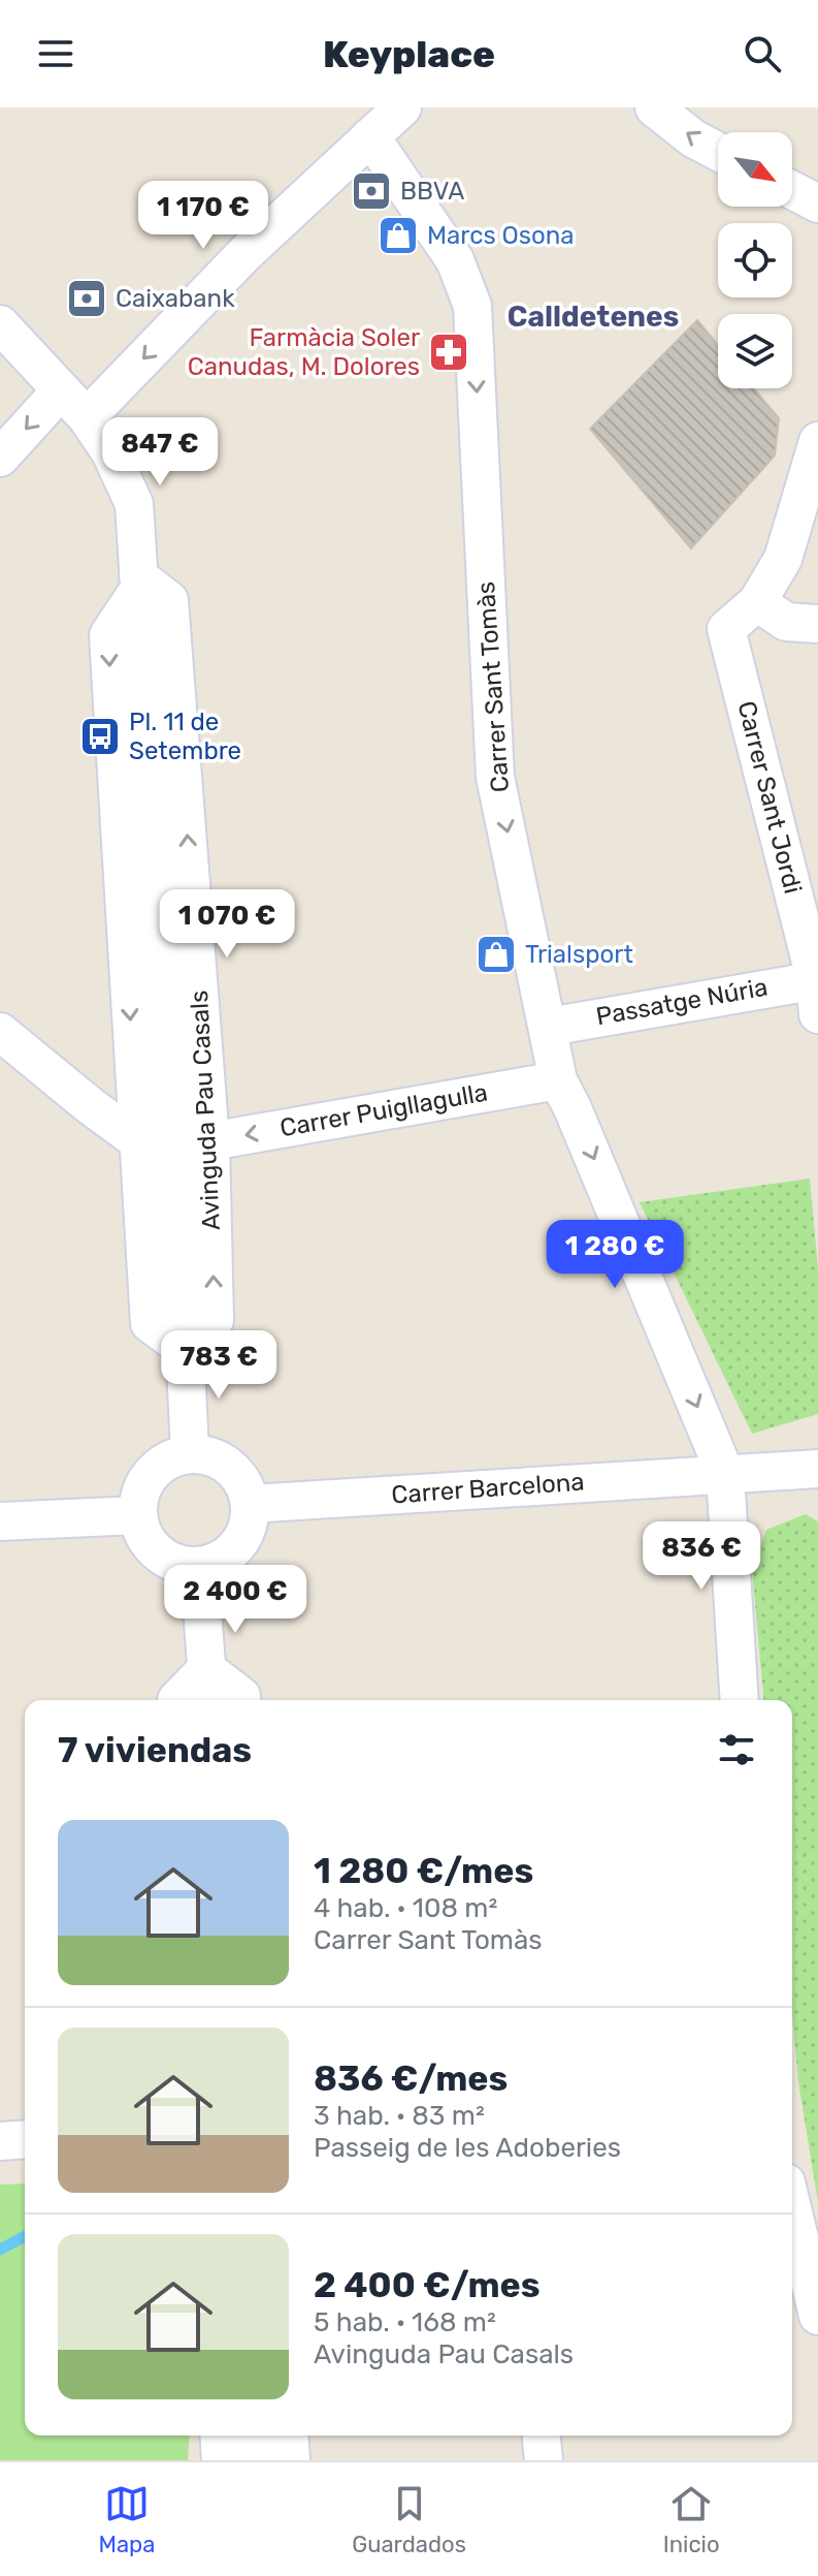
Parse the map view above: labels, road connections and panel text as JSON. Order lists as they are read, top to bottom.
{
  "streets": {
    "street": [
      "Carrer Sant Tomàs",
      "Carrer Sant Jordi",
      "Passatge Núria",
      "Avinguda Pau Casals",
      "Carrer Puigllagulla",
      "Carrer Barcelona"
    ]
  },
  "crossings": [
    ["Carrer Sant Tomàs", "Passatge Núria"],
    ["Carrer Sant Tomàs", "Carrer Puigllagulla"],
    ["Carrer Sant Tomàs", "Carrer Barcelona"],
    ["Carrer Sant Jordi", "Passatge Núria"],
    ["Avinguda Pau Casals", "Carrer Puigllagulla"],
    ["Avinguda Pau Casals", "Carrer Barcelona"]
  ],
  "one_way": ["Carrer Sant Tomàs", "Carrer Puigllagulla"],
  "districts": ["Calldetenes"],
  "places": {
    "bank": ["BBVA", "Caixabank"],
    "shop": ["Marcs Osona", "Trialsport"],
    "pharmacy": ["Farmàcia Soler Canudas, M. Dolores"],
    "bus stop": ["Pl. 11 de Setembre"]
  },
  "north": "bottom right",
  "page": {
    "header": "Keyplace",
    "price": [
      "1 170 €",
      "847 €",
      "1 070 €",
      "1 280 €",
      "783 €",
      "836 €",
      "2 400 €"
    ],
    "heading": "7 viviendas",
    "list": [
      {
        "name": "1 280 €/mes",
        "note": "4 hab. · 108 m² · Carrer Sant Tomàs"
      },
      {
        "name": "836 €/mes",
        "note": "3 hab. · 83 m² · Passeig de les Adoberies"
      },
      {
        "name": "2 400 €/mes",
        "note": "5 hab. · 168 m² · Avinguda Pau Casals"
      }
    ],
    "tabs": ["Mapa", "Guardados", "Inicio"]
  }
}
